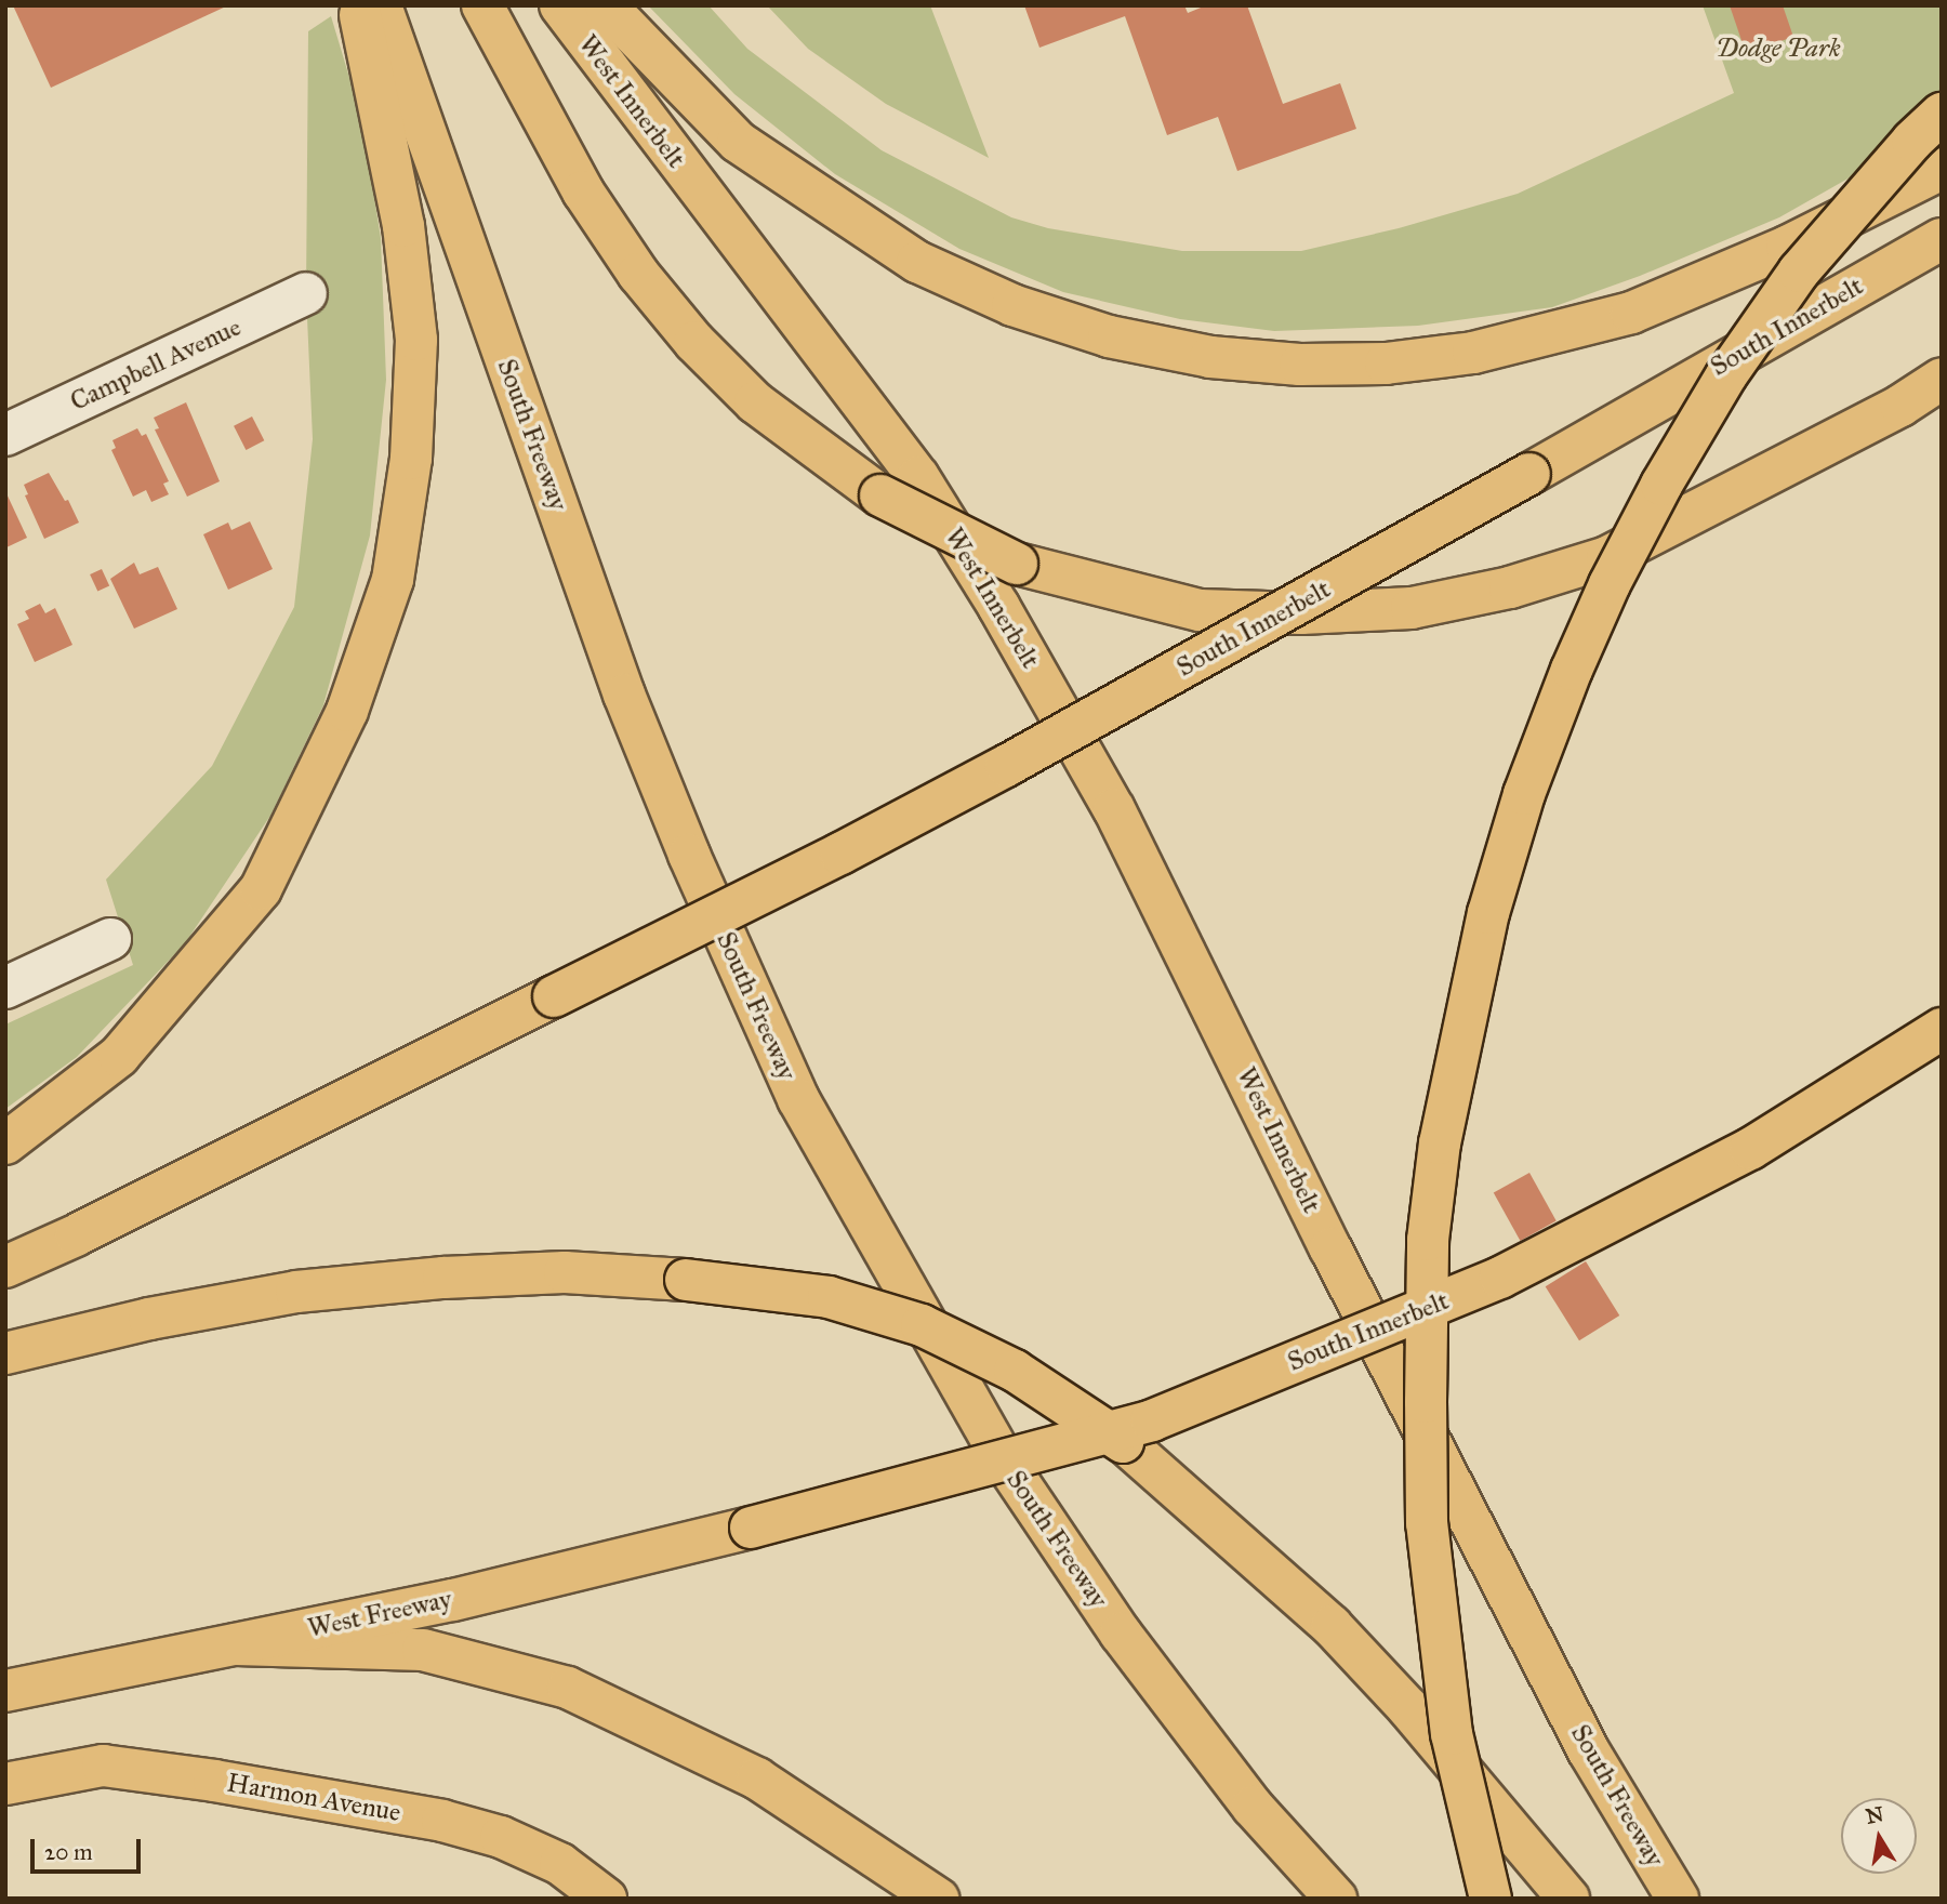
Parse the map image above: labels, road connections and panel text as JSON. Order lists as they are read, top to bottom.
{
  "streets": {
    "main road": [
      "West Innerbelt",
      "South Innerbelt",
      "South Freeway",
      "West Freeway",
      "Harmon Avenue"
    ],
    "street": ["Campbell Avenue"]
  },
  "crossings": [
    ["West Innerbelt", "South Freeway"],
    ["South Innerbelt", "West Freeway"]
  ],
  "parks": ["Dodge Park"],
  "scale_bar": "20 m",
  "north": "top"
}
